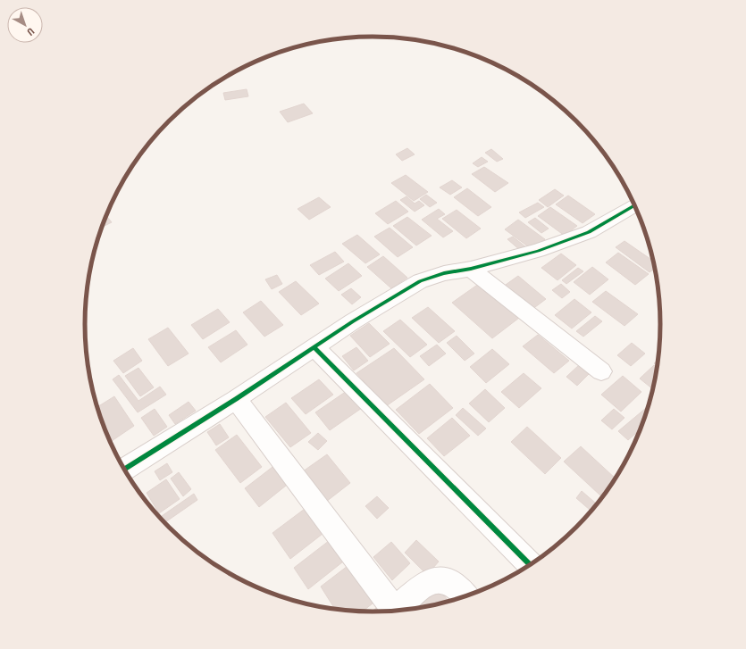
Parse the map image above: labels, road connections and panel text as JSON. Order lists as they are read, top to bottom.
{
  "north": "bottom right"
}
